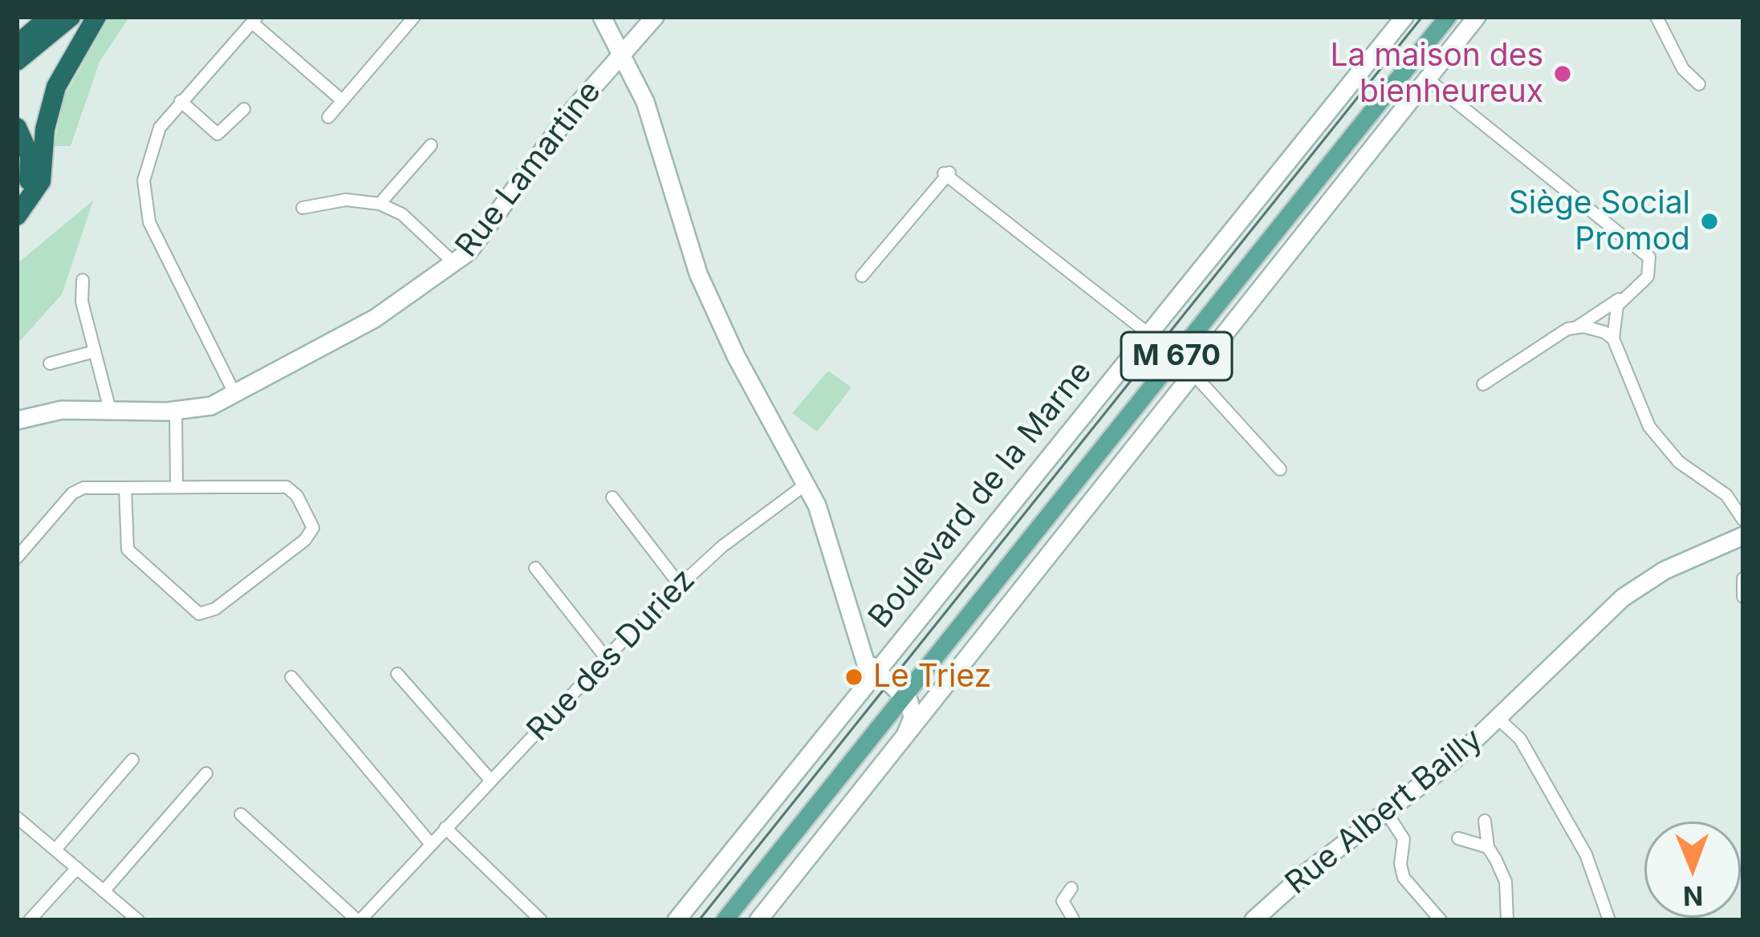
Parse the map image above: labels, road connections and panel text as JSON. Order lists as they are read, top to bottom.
{
  "streets": {
    "main road": ["M 670", "Boulevard de la Marne"],
    "street": ["Rue Lamartine", "Rue des Duriez", "Rue Albert Bailly"]
  },
  "places": ["La maison des bienheureux", "Siège Social Promod", "Le Triez"],
  "north": "bottom"
}
